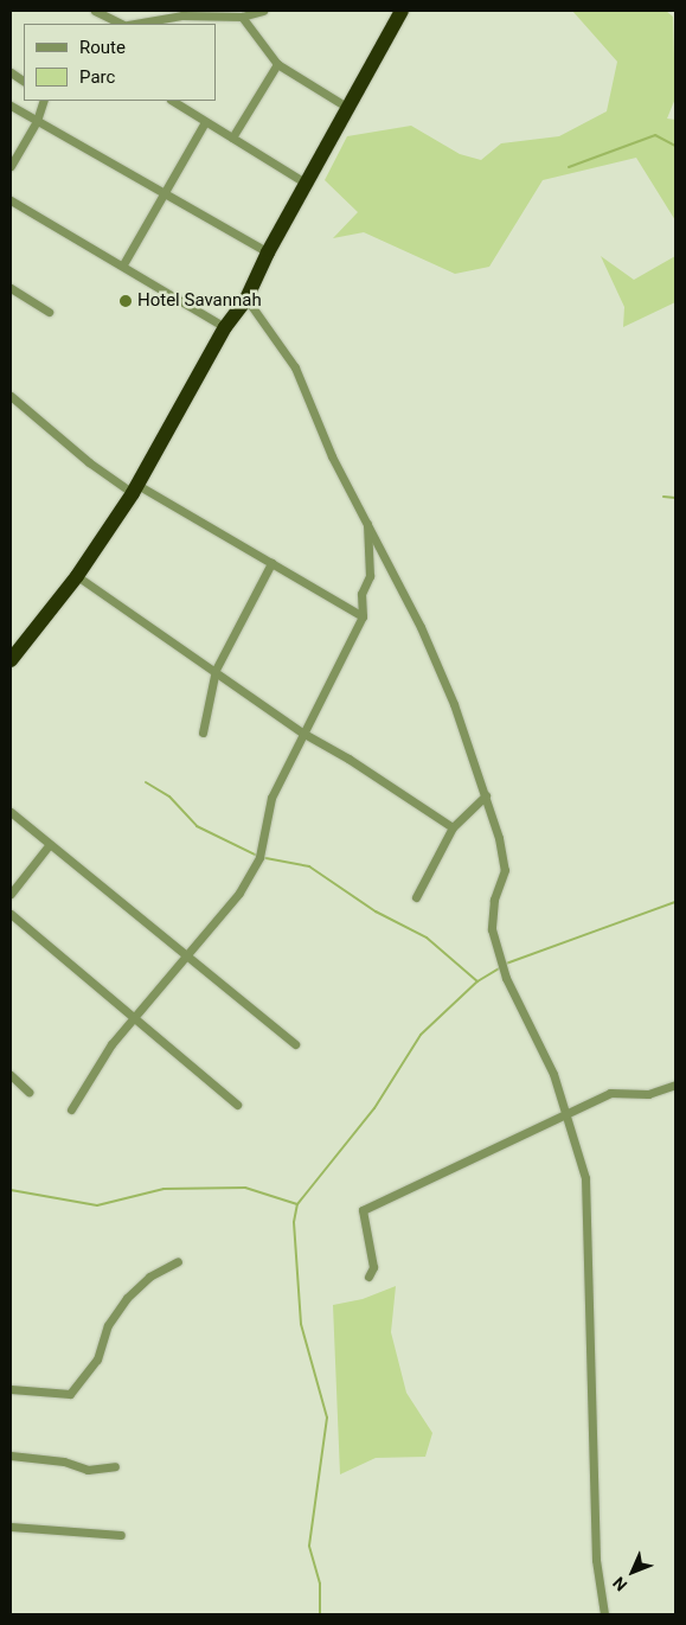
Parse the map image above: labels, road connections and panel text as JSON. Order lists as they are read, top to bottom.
{
  "places": ["Hotel Savannah"],
  "legend": ["Route", "Parc"],
  "north": "bottom left"
}
